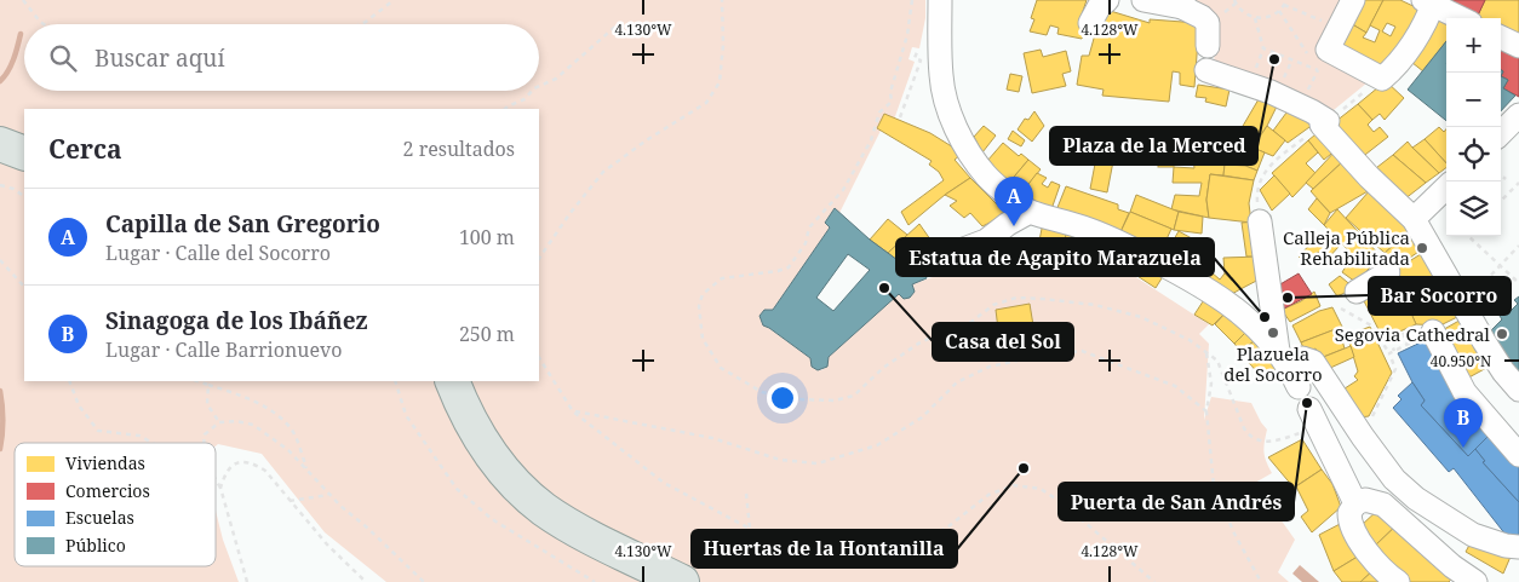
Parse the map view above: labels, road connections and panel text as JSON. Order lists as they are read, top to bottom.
{
  "places": [
    "Plaza de la Merced",
    "Calleja Pública Rehabilitada",
    "Casa del Sol",
    "Bar Socorro",
    "Estatua de Agapito Marazuela",
    "Plazuela del Socorro",
    "Segovia Cathedral",
    "Puerta de San Andrés",
    "Huertas de la Hontanilla"
  ],
  "legend": [
    "Viviendas",
    "Comercios",
    "Escuelas",
    "Público"
  ],
  "page": {
    "map_buttons": ["+", "−"],
    "search": "Buscar aquí",
    "heading": ["Cerca", "2 resultados"],
    "pins": ["A", "B"],
    "list": [
      {
        "mark": "A",
        "name": "Capilla de San Gregorio",
        "note": "Lugar · Calle del Socorro",
        "value": "100 m"
      },
      {
        "mark": "B",
        "name": "Sinagoga de los Ibáñez",
        "note": "Lugar · Calle Barrionuevo",
        "value": "250 m"
      }
    ]
  },
  "coordinates": ["4.130°W", "4.128°W", "40.950°N"]
}
